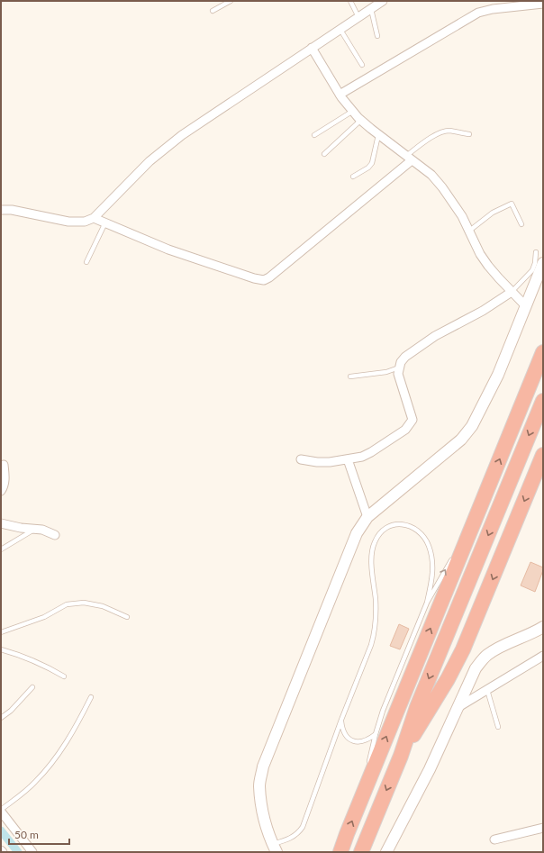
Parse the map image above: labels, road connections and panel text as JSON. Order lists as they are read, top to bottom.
{
  "scale_bar": "50 m"
}
